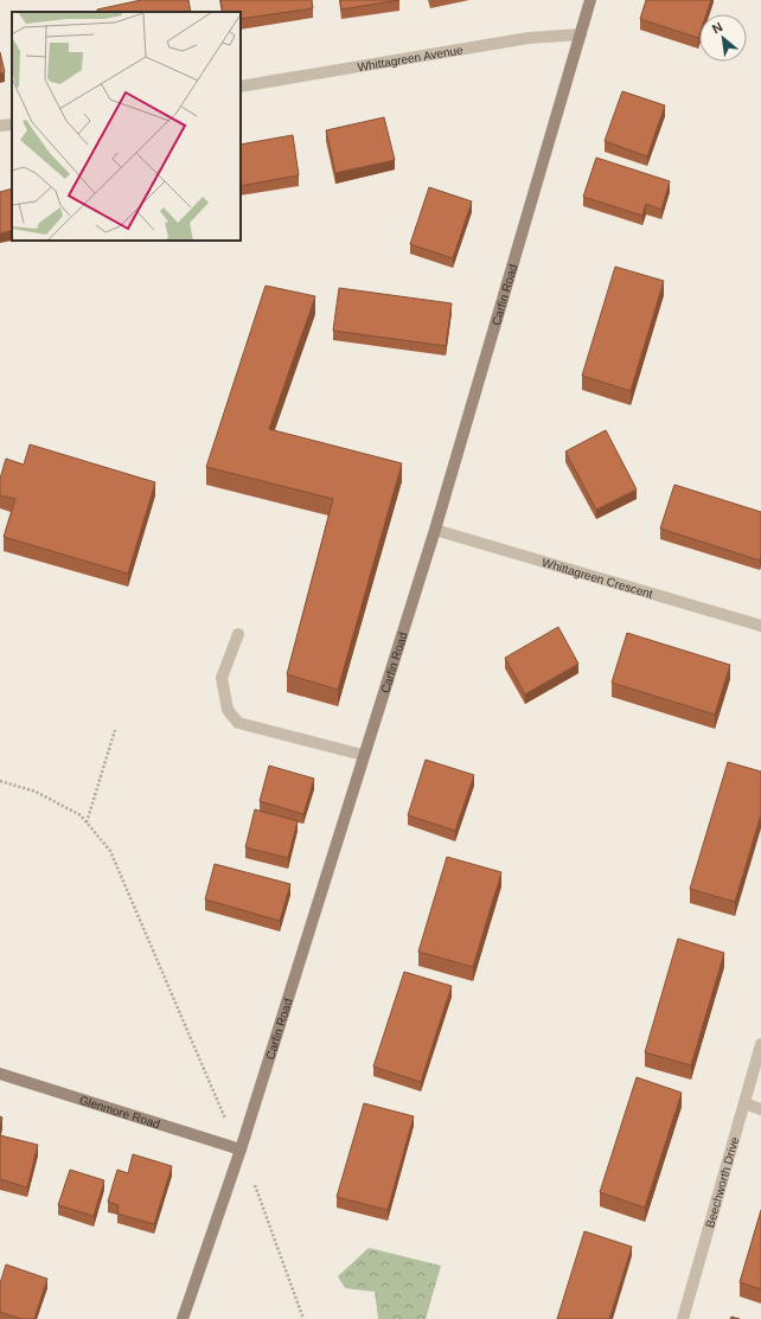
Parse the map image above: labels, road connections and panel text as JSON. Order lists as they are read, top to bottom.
{
  "streets": {
    "main road": ["Carfin Road", "Glenmore Road"],
    "street": ["Whittagreen Avenue", "Whittagreen Crescent", "Beechworth Drive"]
  },
  "crossings": [
    ["Whittagreen Avenue", "Carfin Road"],
    ["Carfin Road", "Whittagreen Crescent"],
    ["Carfin Road", "Glenmore Road"]
  ],
  "north": "top left"
}
